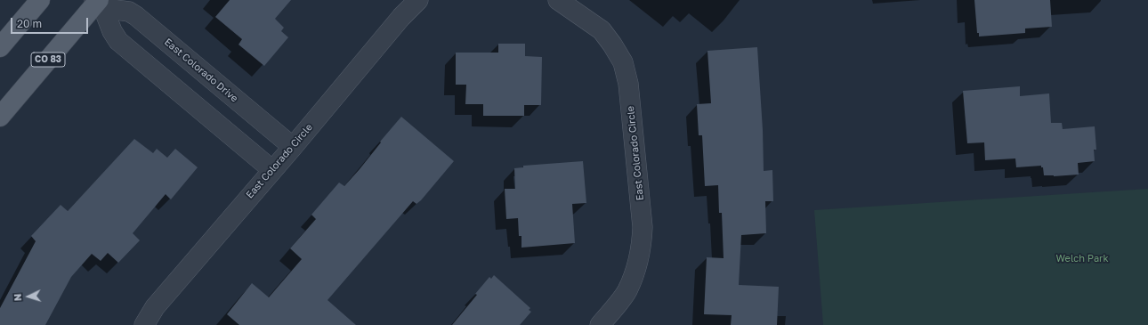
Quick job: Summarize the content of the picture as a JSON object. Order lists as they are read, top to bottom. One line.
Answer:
{"streets":{"main road":["CO 83"],"street":["East Colorado Drive","East Colorado Circle"]},"crossings":[["CO 83","East Colorado Drive"],["East Colorado Drive","East Colorado Circle"]],"parks":["Welch Park"],"scale_bar":"20 m","north":"left"}
